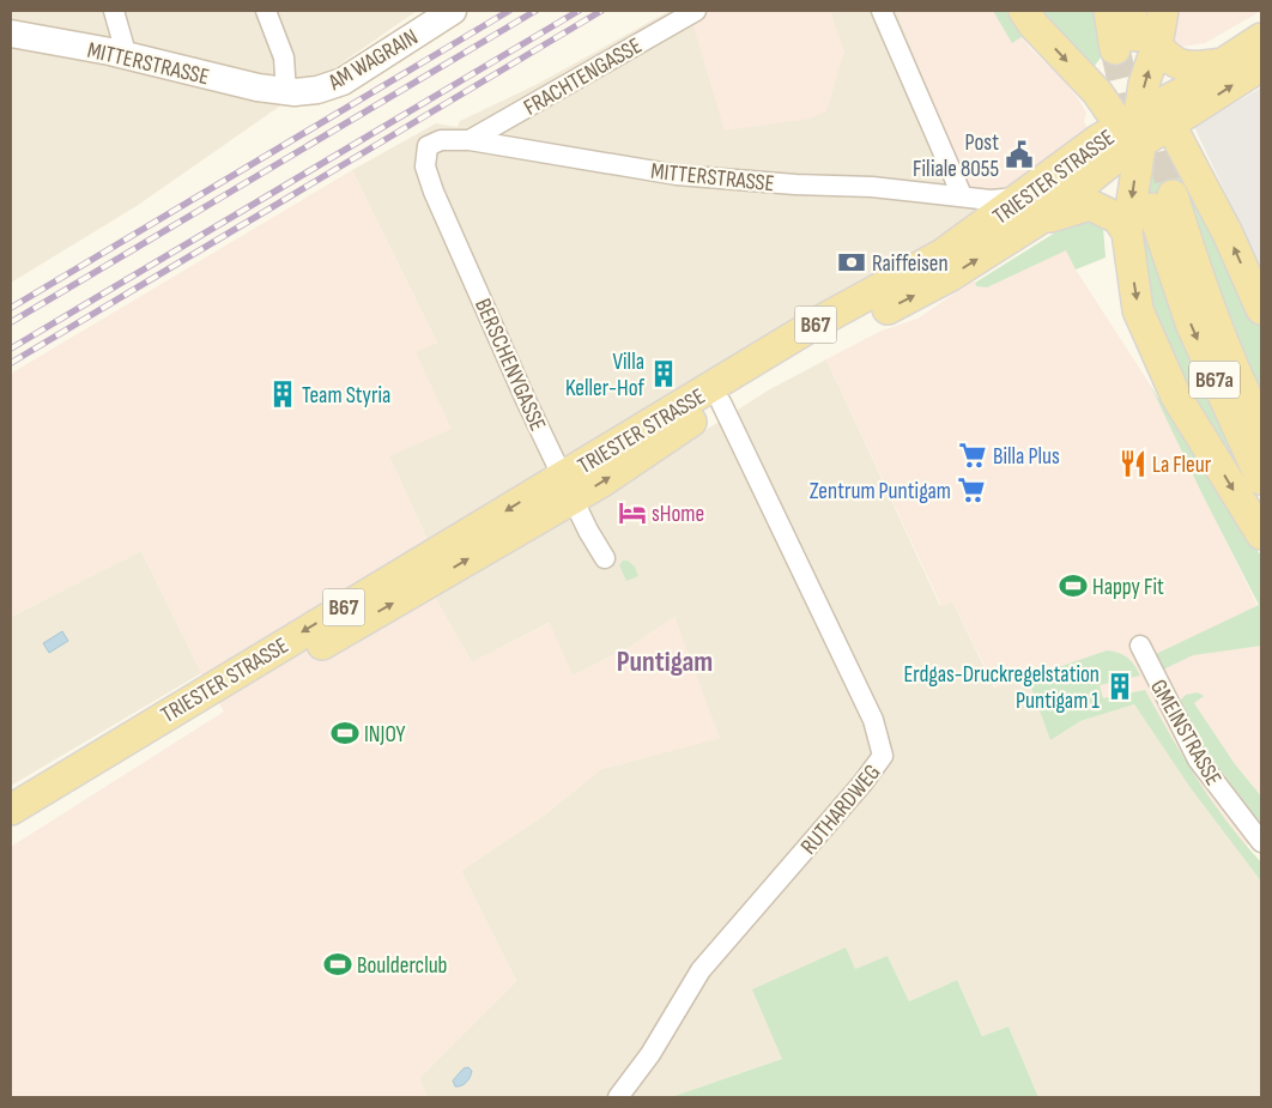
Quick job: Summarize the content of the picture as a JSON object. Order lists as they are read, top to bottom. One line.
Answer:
{"streets":{"main road":["TRIESTER STRASSE","B67","B67a"],"street":["AM WAGRAIN","MITTERSTRASSE","FRACHTENGASSE","BERSCHENYGASSE","GMEINSTRASSE","RUTHARDWEG"]},"crossings":[["AM WAGRAIN","MITTERSTRASSE"],["MITTERSTRASSE","FRACHTENGASSE"],["MITTERSTRASSE","TRIESTER STRASSE"],["MITTERSTRASSE","BERSCHENYGASSE"],["TRIESTER STRASSE","BERSCHENYGASSE"],["TRIESTER STRASSE","RUTHARDWEG"]],"districts":["Puntigam"],"places":{"public building":["Post Filiale 8055"],"bank":["Raiffeisen"],"building":["Villa Keller-Hof","Team Styria","Erdgas-Druckregelstation Puntigam 1"],"supermarket":["Billa Plus","Zentrum Puntigam"],"restaurant":["La Fleur"],"hotel":["sHome"],"sports":["Happy Fit","INJOY","Boulderclub"]}}
